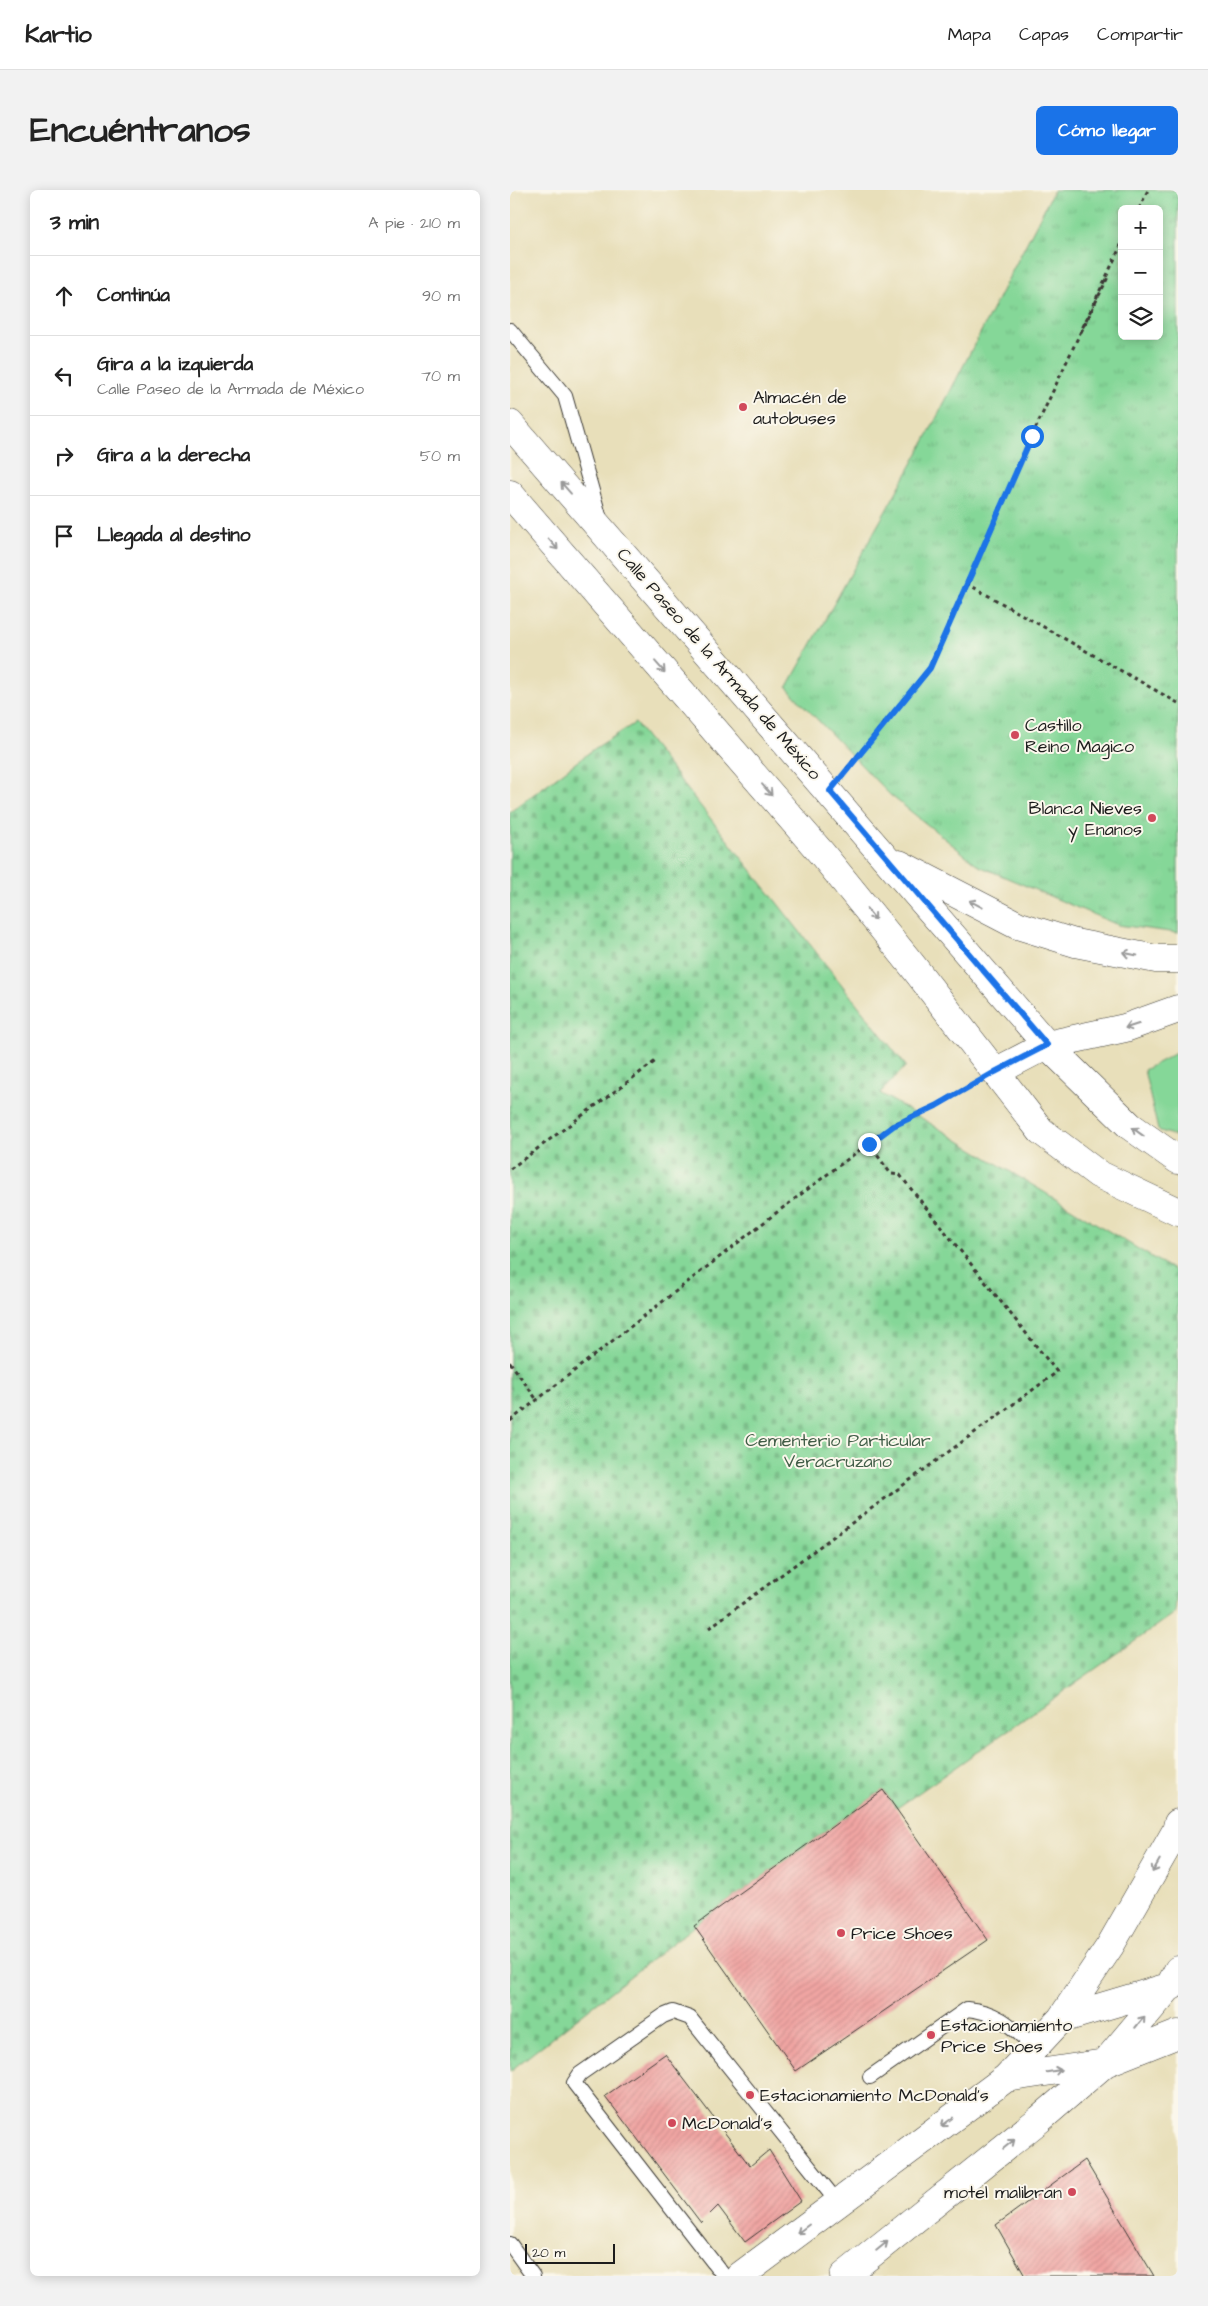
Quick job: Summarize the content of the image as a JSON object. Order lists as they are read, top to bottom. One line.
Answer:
{"streets":{"main road":["Calle Paseo de la Armada de México"]},"parks":["Cementerio Particular Veracruzano"],"places":["Almacén de autobuses","Castillo Reino Magico","Blanca Nieves y Enanos","Price Shoes","Estacionamiento Price Shoes","Estacionamiento McDonald's","McDonald's","motel malibran"],"scale_bar":"20 m","page":{"header":"Kartio","nav":["Mapa","Capas","Compartir"],"title":"Encuéntranos","buttons":"Cómo llegar","heading":["3 min","A pie · 210 m"],"map_buttons":["+","−"],"list":[["Continúa","90 m"],["Gira a la izquierda","Calle Paseo de la Armada de México","70 m"],["Gira a la derecha","50 m"],"Llegada al destino"],"scale":"20 m"}}
